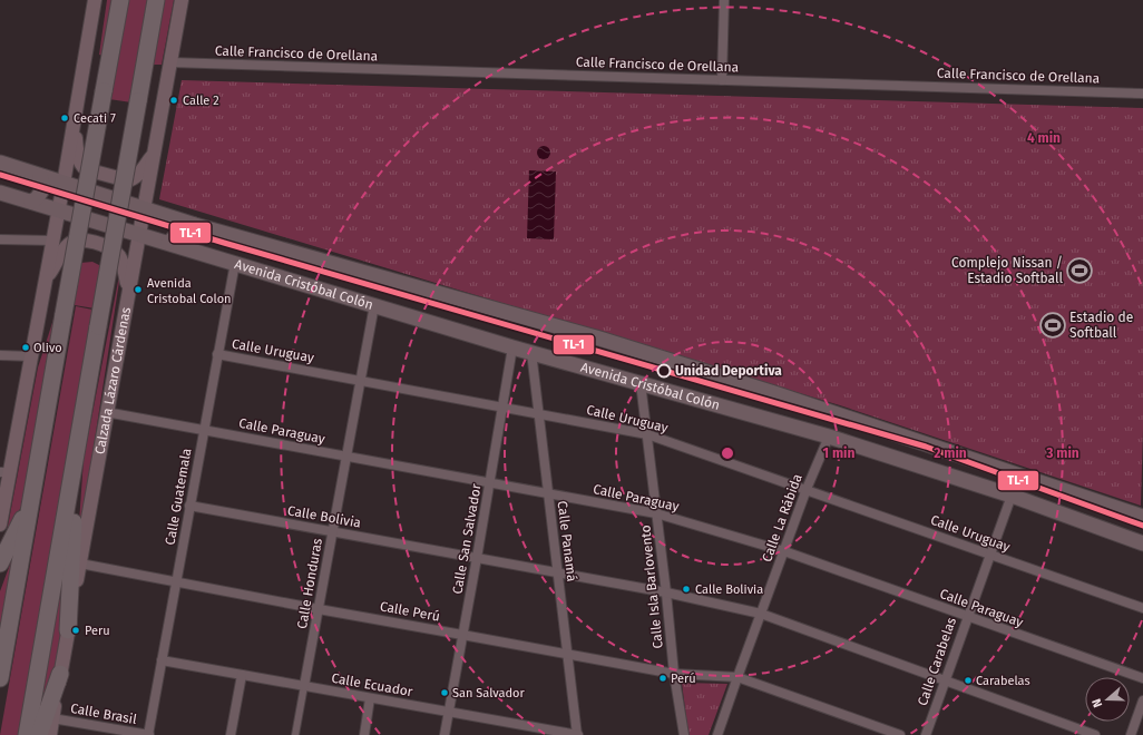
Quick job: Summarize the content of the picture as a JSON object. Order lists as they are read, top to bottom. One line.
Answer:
{"streets":{"highway":["Calzada Lázaro Cárdenas"],"main road":["Avenida Cristóbal Colón"],"street":["Calle Francisco de Orellana","Calle Uruguay","Calle Paraguay","Calle Guatemala","Calle Bolivia","Calle La Rábida","Calle San Salvador","Calle Panamá","Calle Honduras","Calle Isla Barlovento","Calle Perú","Calle Carabelas","Calle Ecuador","Calle Brasil"]},"crossings":[["Calle Francisco de Orellana","Calzada Lázaro Cárdenas"],["Avenida Cristóbal Colón","Calzada Lázaro Cárdenas"],["Avenida Cristóbal Colón","Calle Guatemala"],["Avenida Cristóbal Colón","Calle La Rábida"],["Avenida Cristóbal Colón","Calle San Salvador"],["Avenida Cristóbal Colón","Calle Panamá"],["Avenida Cristóbal Colón","Calle Honduras"],["Avenida Cristóbal Colón","Calle Isla Barlovento"],["Avenida Cristóbal Colón","Calle Carabelas"],["Calle Uruguay","Calle Guatemala"],["Calle Uruguay","Calle La Rábida"],["Calle Uruguay","Calle San Salvador"],["Calle Uruguay","Calle Panamá"],["Calle Uruguay","Calle Honduras"],["Calle Uruguay","Calle Isla Barlovento"],["Calle Uruguay","Calle Carabelas"],["Calzada Lázaro Cárdenas","Calle Paraguay"],["Calzada Lázaro Cárdenas","Calle Perú"],["Calzada Lázaro Cárdenas","Calle Brasil"],["Calle Paraguay","Calle Guatemala"],["Calle Paraguay","Calle La Rábida"],["Calle Paraguay","Calle San Salvador"],["Calle Paraguay","Calle Panamá"],["Calle Paraguay","Calle Honduras"],["Calle Paraguay","Calle Isla Barlovento"],["Calle Paraguay","Calle Carabelas"],["Calle Guatemala","Calle Bolivia"],["Calle Guatemala","Calle Perú"],["Calle Guatemala","Calle Ecuador"],["Calle Guatemala","Calle Brasil"],["Calle Bolivia","Calle La Rábida"],["Calle Bolivia","Calle San Salvador"],["Calle Bolivia","Calle Panamá"],["Calle Bolivia","Calle Honduras"],["Calle Bolivia","Calle Isla Barlovento"],["Calle Bolivia","Calle Carabelas"],["Calle La Rábida","Calle Perú"],["Calle San Salvador","Calle Perú"],["Calle San Salvador","Calle Ecuador"],["Calle Panamá","Calle Perú"],["Calle Panamá","Calle Ecuador"],["Calle Honduras","Calle Perú"],["Calle Honduras","Calle Ecuador"],["Calle Isla Barlovento","Calle Perú"]],"places":{"other":["Calle 2","Cecati 7","Avenida Cristobal Colon","Olivo","Unidad Deportiva","Calle Bolivia","Peru","Perú","Carabelas","San Salvador"],"sports":["Complejo Nissan / Estadio Softball","Estadio de Softball"]},"lines":["transit line TL-1"],"north":"left","rings":["4 min","1 min","2 min","3 min"]}
